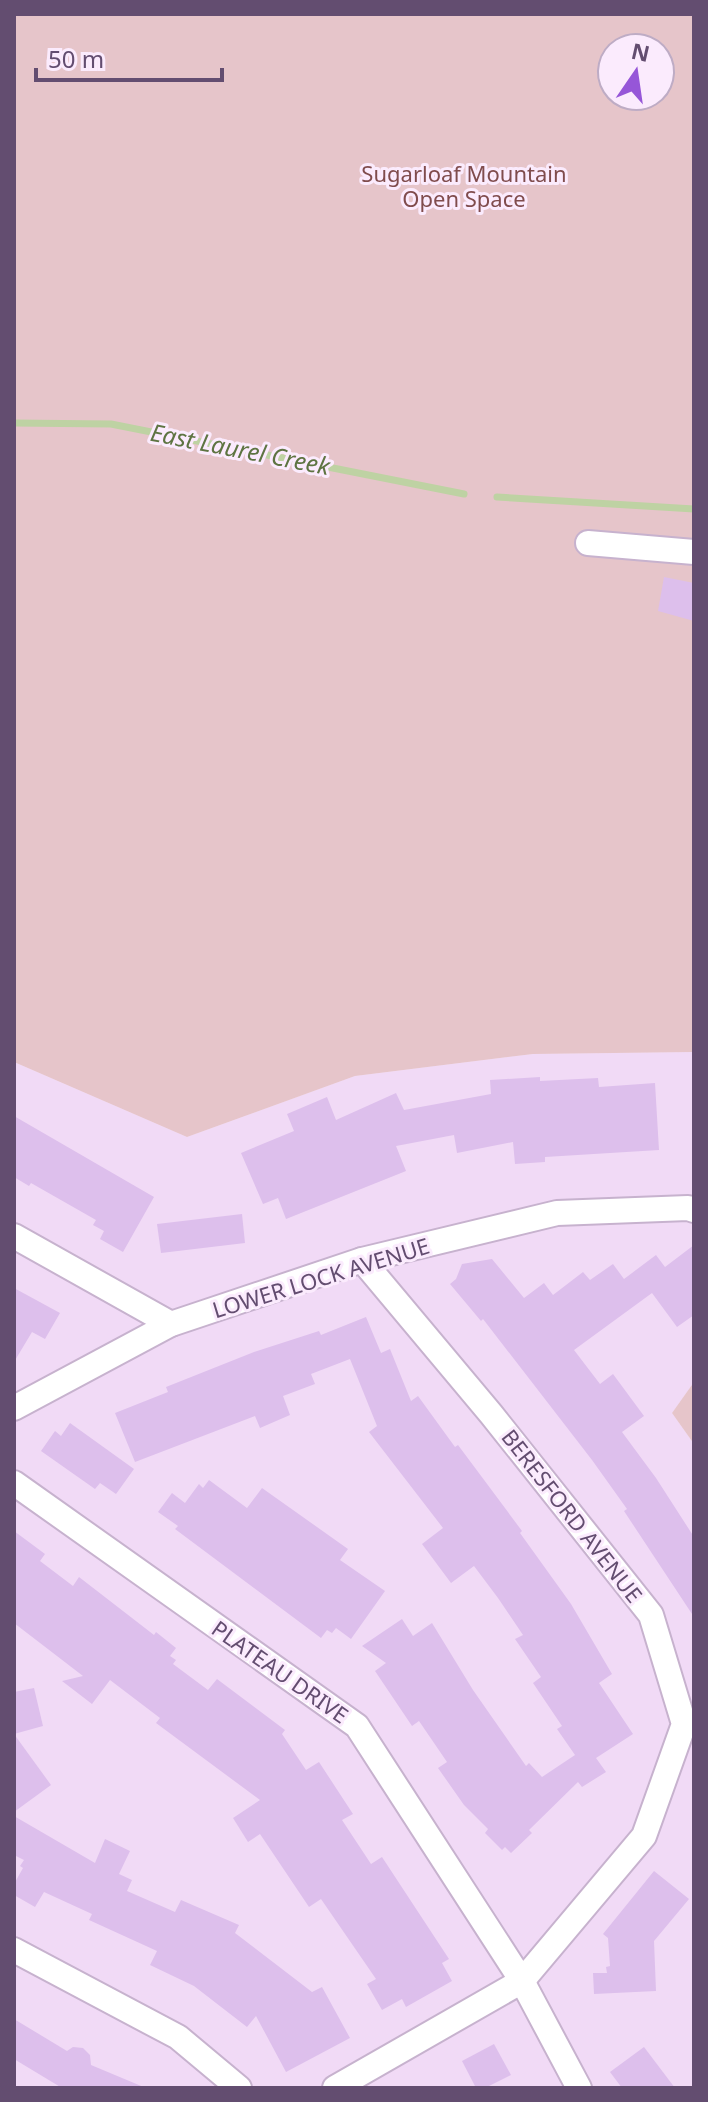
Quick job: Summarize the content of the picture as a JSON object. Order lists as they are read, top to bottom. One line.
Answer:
{"streets":{"street":["LOWER LOCK AVENUE","BERESFORD AVENUE","PLATEAU DRIVE"]},"crossings":[["LOWER LOCK AVENUE","BERESFORD AVENUE"],["BERESFORD AVENUE","PLATEAU DRIVE"]],"water":["East Laurel Creek"],"parks":["Sugarloaf Mountain Open Space"],"scale_bar":"50 m","north":"top"}
